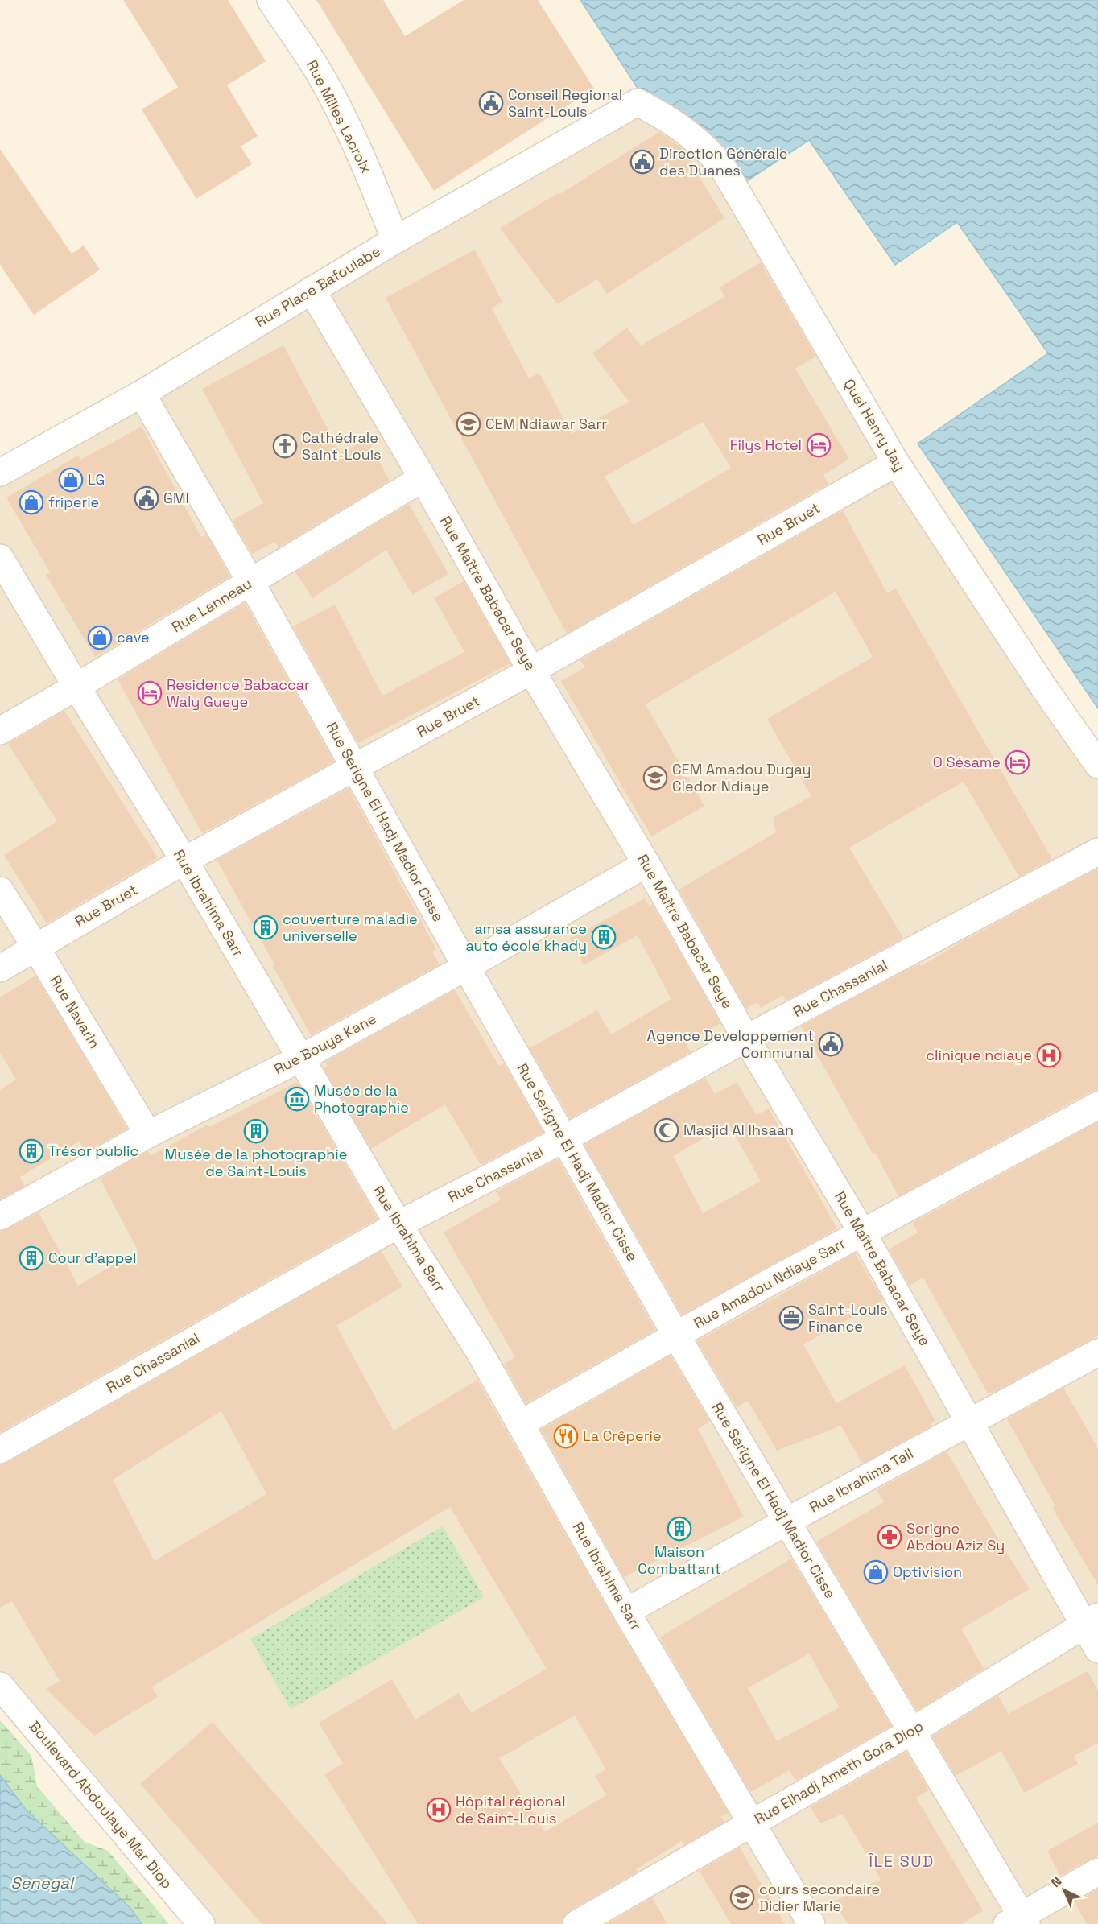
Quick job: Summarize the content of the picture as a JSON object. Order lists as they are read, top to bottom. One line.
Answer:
{"streets":{"street":["Rue Milles Lacroix","Rue Place Bafoulabe","Quai Henry Jay","Rue Bruet","Rue Maître Babacar Seye","Rue Lanneau","Rue Serigne El Hadj Madior Cisse","Rue Ibrahima Sarr","Rue Chassanial","Rue Navarin","Rue Bouya Kane","Rue Amadou Ndiaye Sarr","Rue Ibrahima Tall","Rue Elhadj Ameth Gora Diop","Boulevard Abdoulaye Mar Diop"]},"crossings":[["Rue Milles Lacroix","Rue Place Bafoulabe"],["Rue Place Bafoulabe","Quai Henry Jay"],["Rue Place Bafoulabe","Rue Maître Babacar Seye"],["Rue Place Bafoulabe","Rue Serigne El Hadj Madior Cisse"],["Quai Henry Jay","Rue Bruet"],["Rue Bruet","Rue Maître Babacar Seye"],["Rue Bruet","Rue Serigne El Hadj Madior Cisse"],["Rue Bruet","Rue Ibrahima Sarr"],["Rue Bruet","Rue Navarin"],["Rue Maître Babacar Seye","Rue Lanneau"],["Rue Maître Babacar Seye","Rue Chassanial"],["Rue Maître Babacar Seye","Rue Bouya Kane"],["Rue Maître Babacar Seye","Rue Amadou Ndiaye Sarr"],["Rue Maître Babacar Seye","Rue Ibrahima Tall"],["Rue Maître Babacar Seye","Rue Elhadj Ameth Gora Diop"],["Rue Lanneau","Rue Serigne El Hadj Madior Cisse"],["Rue Lanneau","Rue Ibrahima Sarr"],["Rue Serigne El Hadj Madior Cisse","Rue Chassanial"],["Rue Serigne El Hadj Madior Cisse","Rue Bouya Kane"],["Rue Serigne El Hadj Madior Cisse","Rue Amadou Ndiaye Sarr"],["Rue Serigne El Hadj Madior Cisse","Rue Ibrahima Tall"],["Rue Serigne El Hadj Madior Cisse","Rue Elhadj Ameth Gora Diop"],["Rue Ibrahima Sarr","Rue Chassanial"],["Rue Ibrahima Sarr","Rue Bouya Kane"],["Rue Ibrahima Sarr","Rue Amadou Ndiaye Sarr"],["Rue Ibrahima Sarr","Rue Ibrahima Tall"],["Rue Ibrahima Sarr","Rue Elhadj Ameth Gora Diop"],["Rue Navarin","Rue Bouya Kane"]],"districts":["ÎLE SUD"],"water":["Senegal"],"places":{"public building":["Conseil Regional Saint-Louis","Direction Générale des Duanes","GMI","Agence Developpement Communal"],"school or university":["CEM Ndiawar Sarr","CEM Amadou Dugay Cledor Ndiaye","cours secondaire Didier Marie"],"hotel":["Filys Hotel","Residence Babaccar Waly Gueye","O Sésame"],"church":["Cathédrale Saint-Louis"],"shop":["LG","friperie","cave","Optivision"],"building":["couverture maladie universelle","amsa assurance auto école khady","Musée de la photographie de Saint-Louis","Trésor public","Cour d'appel","Maison Combattant"],"hospital":["clinique ndiaye","Hôpital régional de Saint-Louis"],"museum":["Musée de la Photographie"],"mosque":["Masjid Al Ihsaan"],"office":["Saint-Louis Finance"],"restaurant":["La Crêperie"],"pharmacy":["Serigne Abdou Aziz Sy"]},"north":"top left"}
